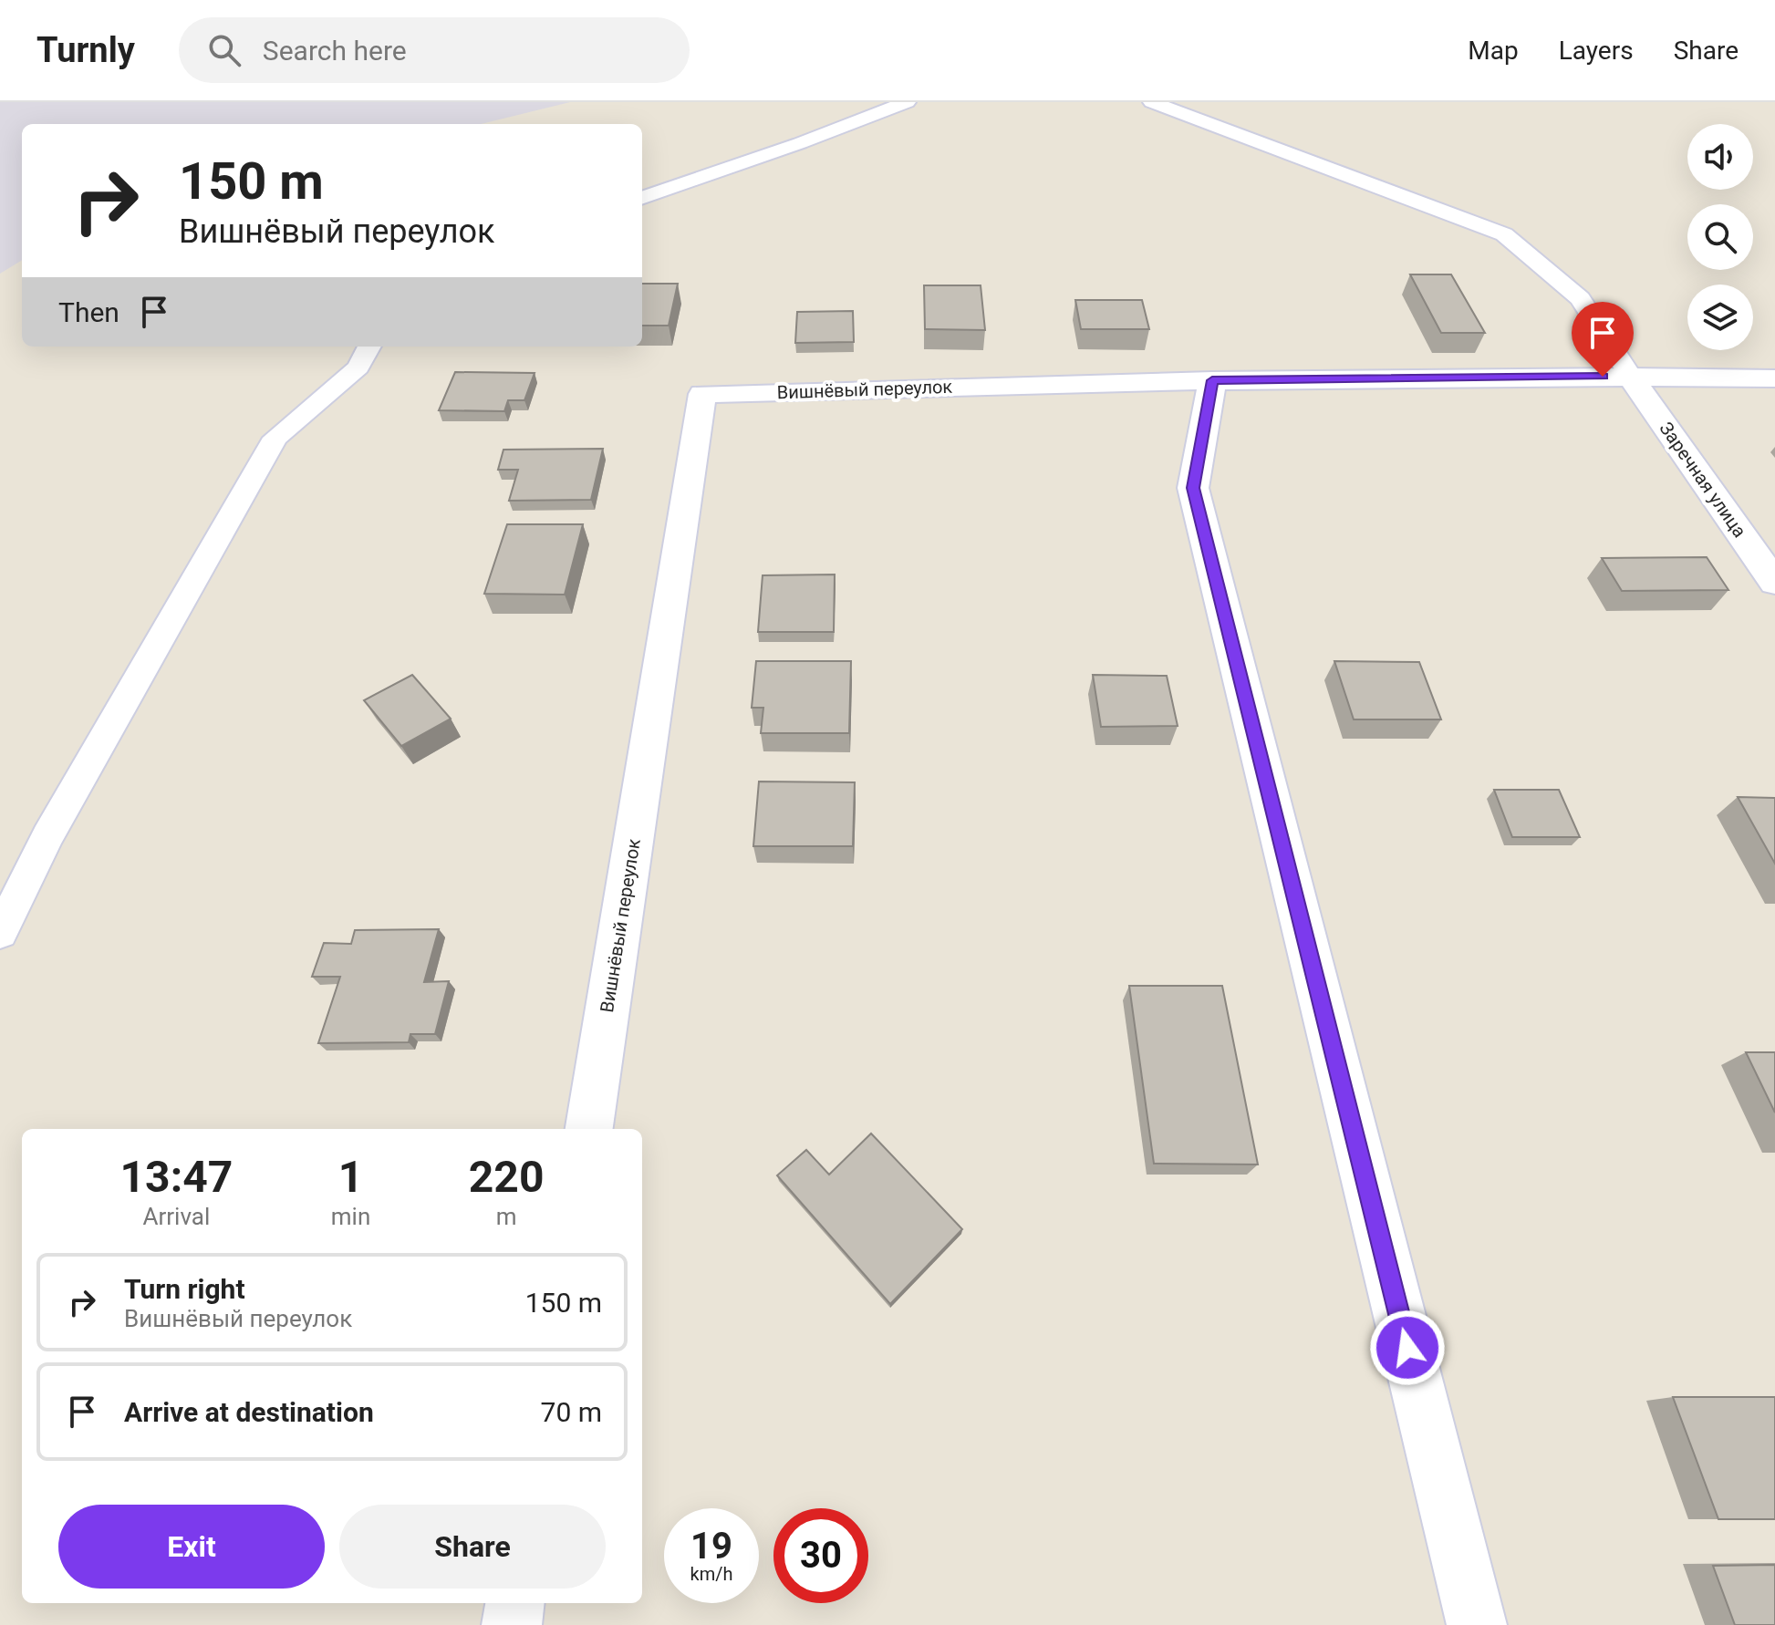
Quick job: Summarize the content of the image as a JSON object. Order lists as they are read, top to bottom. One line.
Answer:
{"streets":{"street":["Вишнёвый переулок","Заречная улица"]},"crossings":[["Вишнёвый переулок","Заречная улица"]],"page":{"header":"Turnly","search":"Search here","nav":["Map","Layers","Share"],"turn":["150 m","Вишнёвый переулок"],"then":"Then","eta":["13:47","Arrival","1","min","220","m"],"list":[{"name":"Turn right","note":"Вишнёвый переулок","value":"150 m"},{"name":"Arrive at destination","value":"70 m"}],"buttons":["Exit","Share"],"speed":"19 km/h","limit":"30"}}
